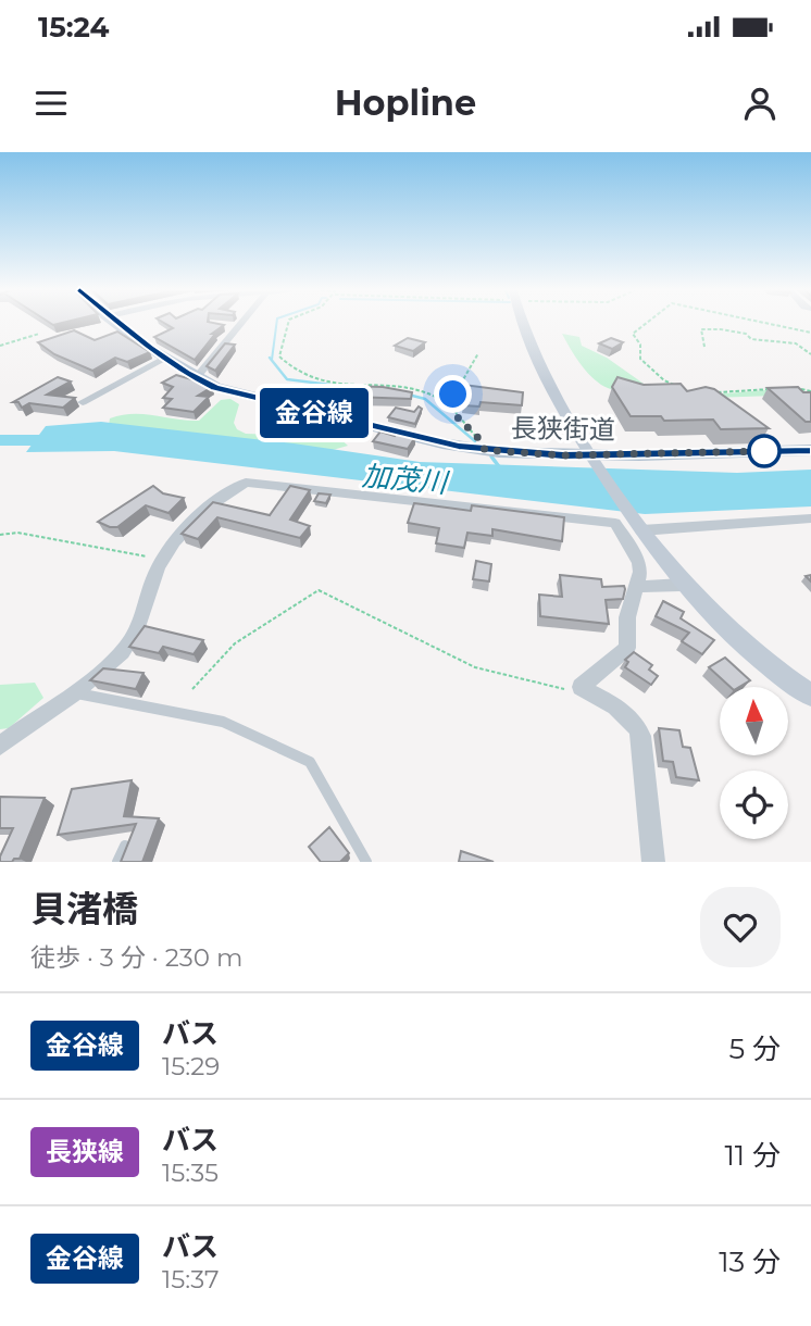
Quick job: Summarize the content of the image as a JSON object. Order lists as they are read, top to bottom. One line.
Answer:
{"streets":{"main road":["長狭街道"]},"water":["加茂川"],"lines":["bus line 金谷線"],"north":"top","page":{"status":"15:24","header":"Hopline","on_map":"金谷線","heading":["貝渚橋","徒歩 · 3 分 · 230 m"],"list":[{"mark":"金谷線","name":"バス","note":"15:29","value":"5 分"},{"mark":"長狭線","name":"バス","note":"15:35","value":"11 分"},{"mark":"金谷線","name":"バス","note":"15:37","value":"13 分"}]}}
